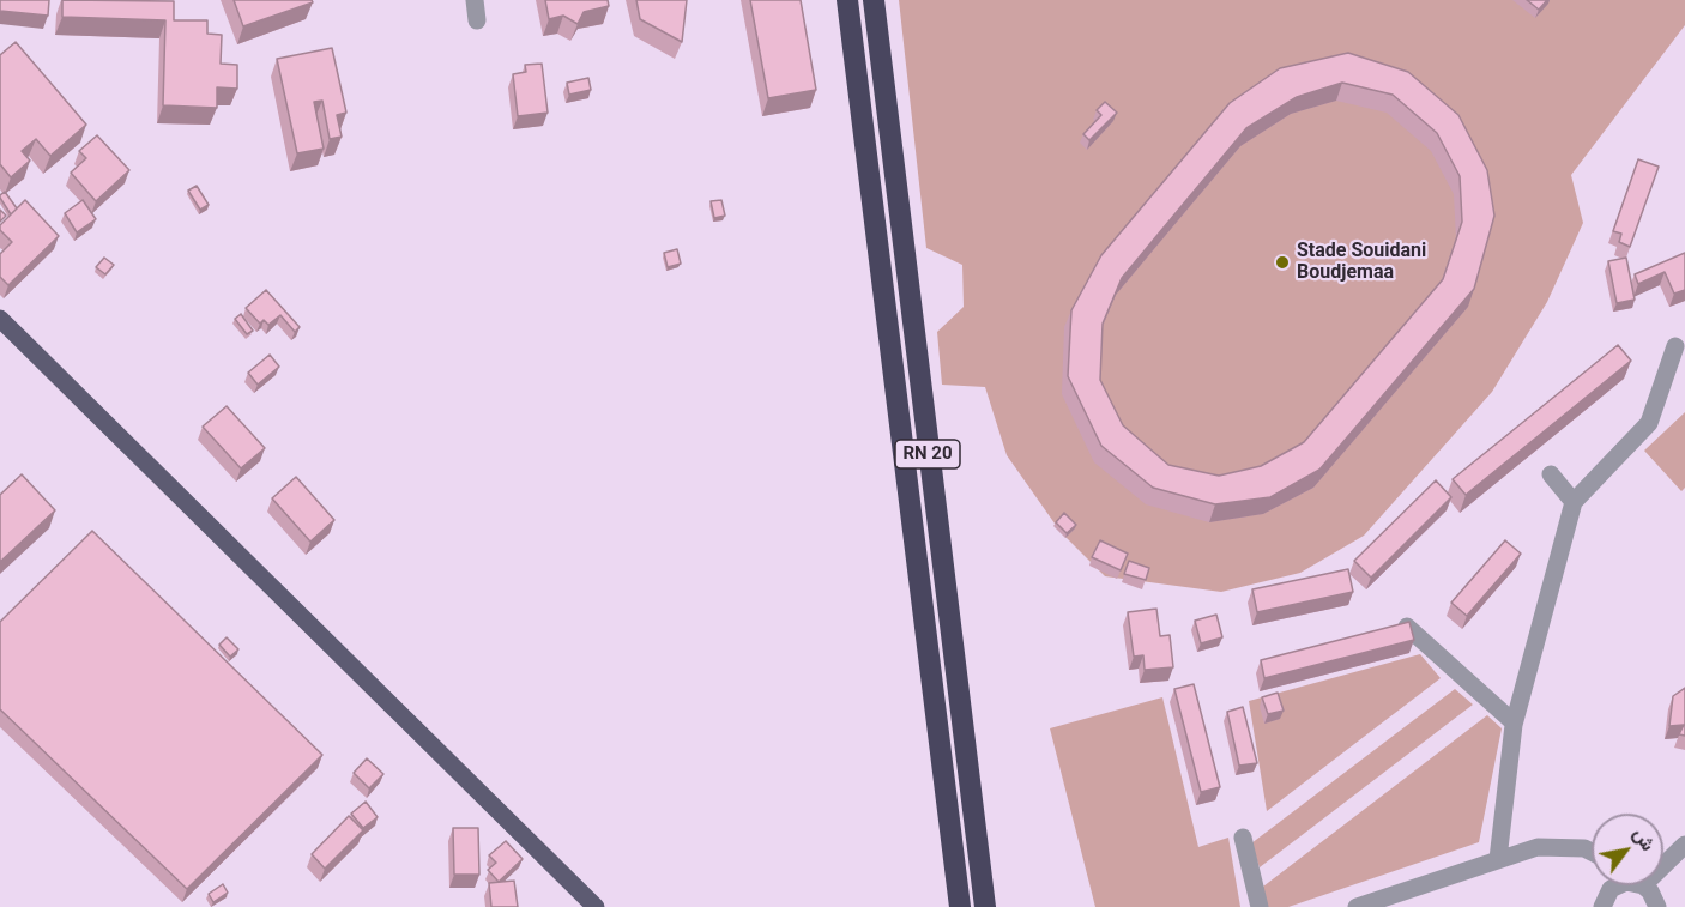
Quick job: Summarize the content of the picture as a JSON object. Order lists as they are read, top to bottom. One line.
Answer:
{"streets":{"highway":["RN 20"]},"places":["Stade Souidani Boudjemaa"],"north":"top right"}
